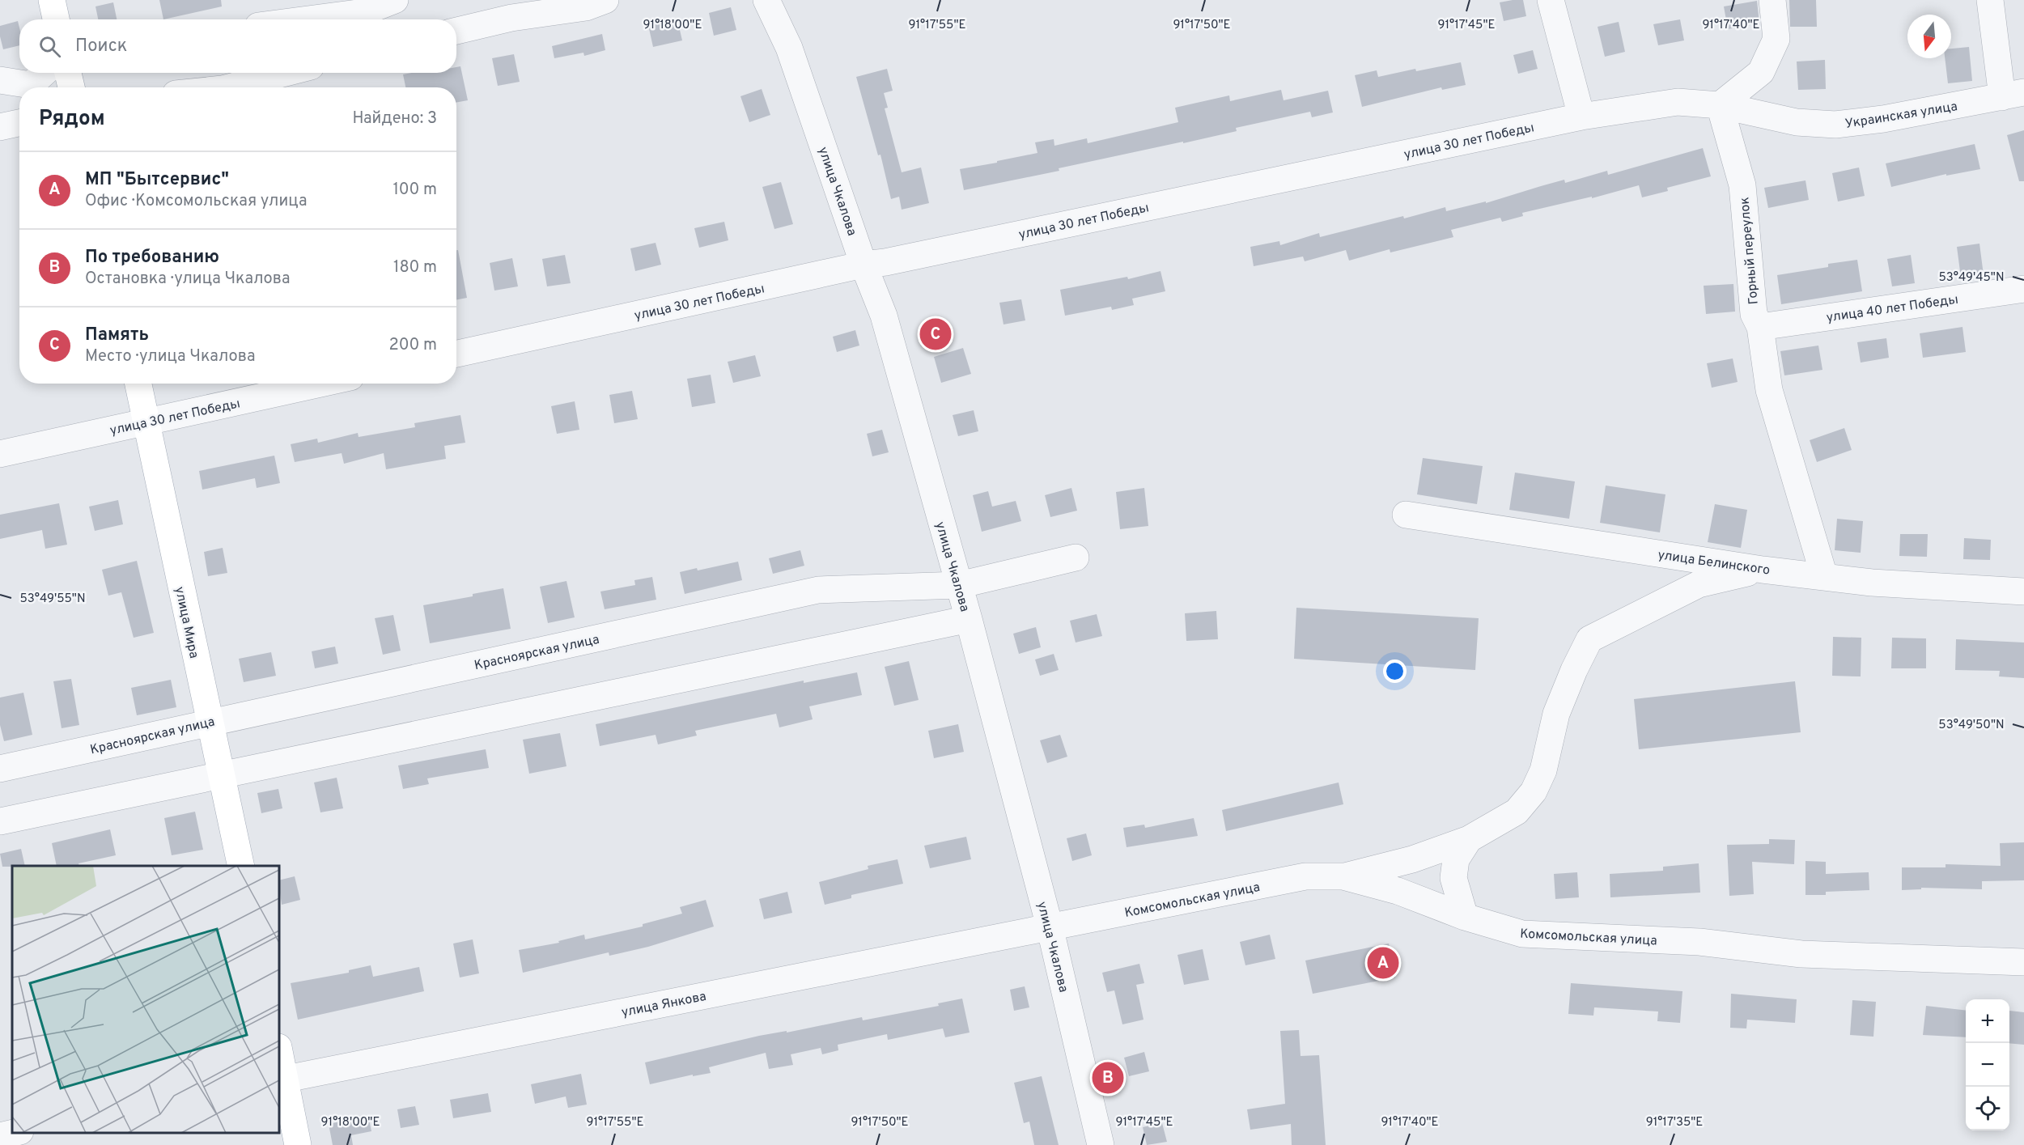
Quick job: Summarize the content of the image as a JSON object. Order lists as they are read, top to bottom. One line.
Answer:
{"streets":{"main road":["улица Мира"],"street":["Украинская улица","улица 30 лет Победы","улица Чкалова","Горный переулок","улица 40 лет Победы","улица Белинского","Красноярская улица","Комсомольская улица","улица Янкова"]},"crossings":[["Украинская улица","улица 30 лет Победы"],["Украинская улица","Горный переулок"],["улица 30 лет Победы","улица Чкалова"],["улица 30 лет Победы","Горный переулок"],["улица 30 лет Победы","улица Мира"],["улица Чкалова","Красноярская улица"],["улица Чкалова","Комсомольская улица"],["улица Чкалова","улица Янкова"],["Горный переулок","улица 40 лет Победы"],["Горный переулок","улица Белинского"],["улица Мира","Красноярская улица"],["Комсомольская улица","улица Янкова"]],"north":"bottom","page":{"search":"Поиск","heading":["Рядом","Найдено: 3"],"list":[{"mark":"A","name":"МП \"Бытсервис\"","note":"Офис · Комсомольская улица","value":"100 m"},{"mark":"B","name":"По требованию","note":"Остановка · улица Чкалова","value":"180 m"},{"mark":"C","name":"Память","note":"Место · улица Чкалова","value":"200 m"}],"pins":["C","A","B"],"map_buttons":["+","−"]},"coordinates":["91°18'00\"E","91°17'55\"E","91°17'50\"E","91°17'45\"E","91°17'40\"E","53°49'45\"N","53°49'55\"N","53°49'50\"N","91°17'35\"E"]}
